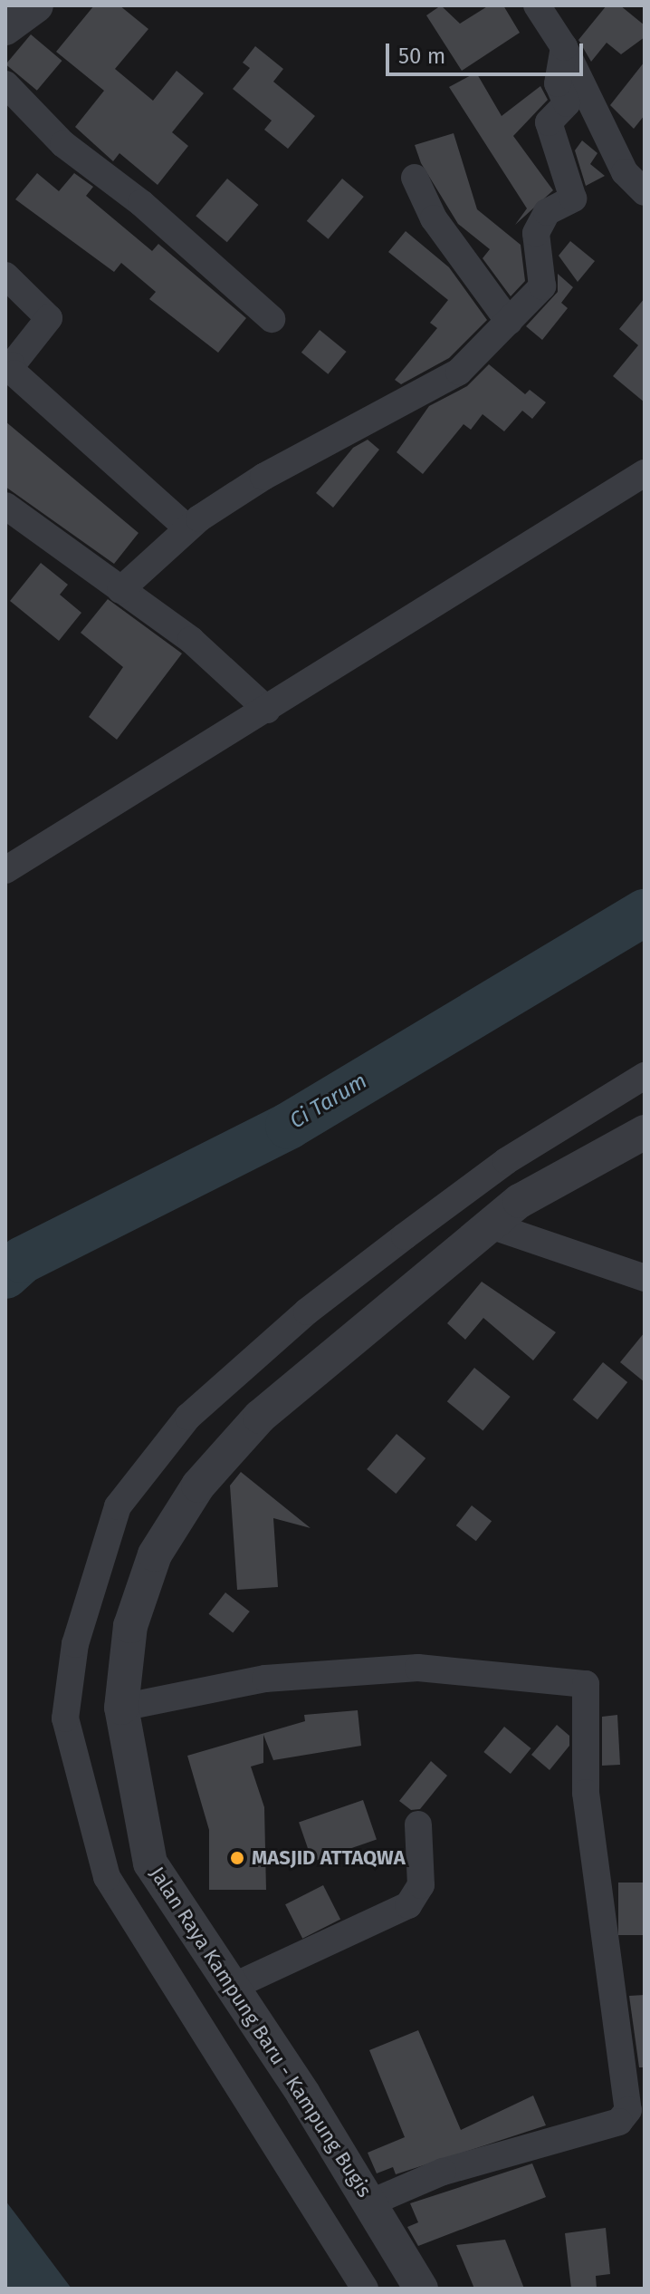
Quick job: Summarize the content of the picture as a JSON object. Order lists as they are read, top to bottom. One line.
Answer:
{"streets":{"street":["Jalan Raya Kampung Baru - Kampung Bugis"]},"water":["Ci Tarum"],"places":["MASJID ATTAQWA"],"scale_bar":"50 m"}
